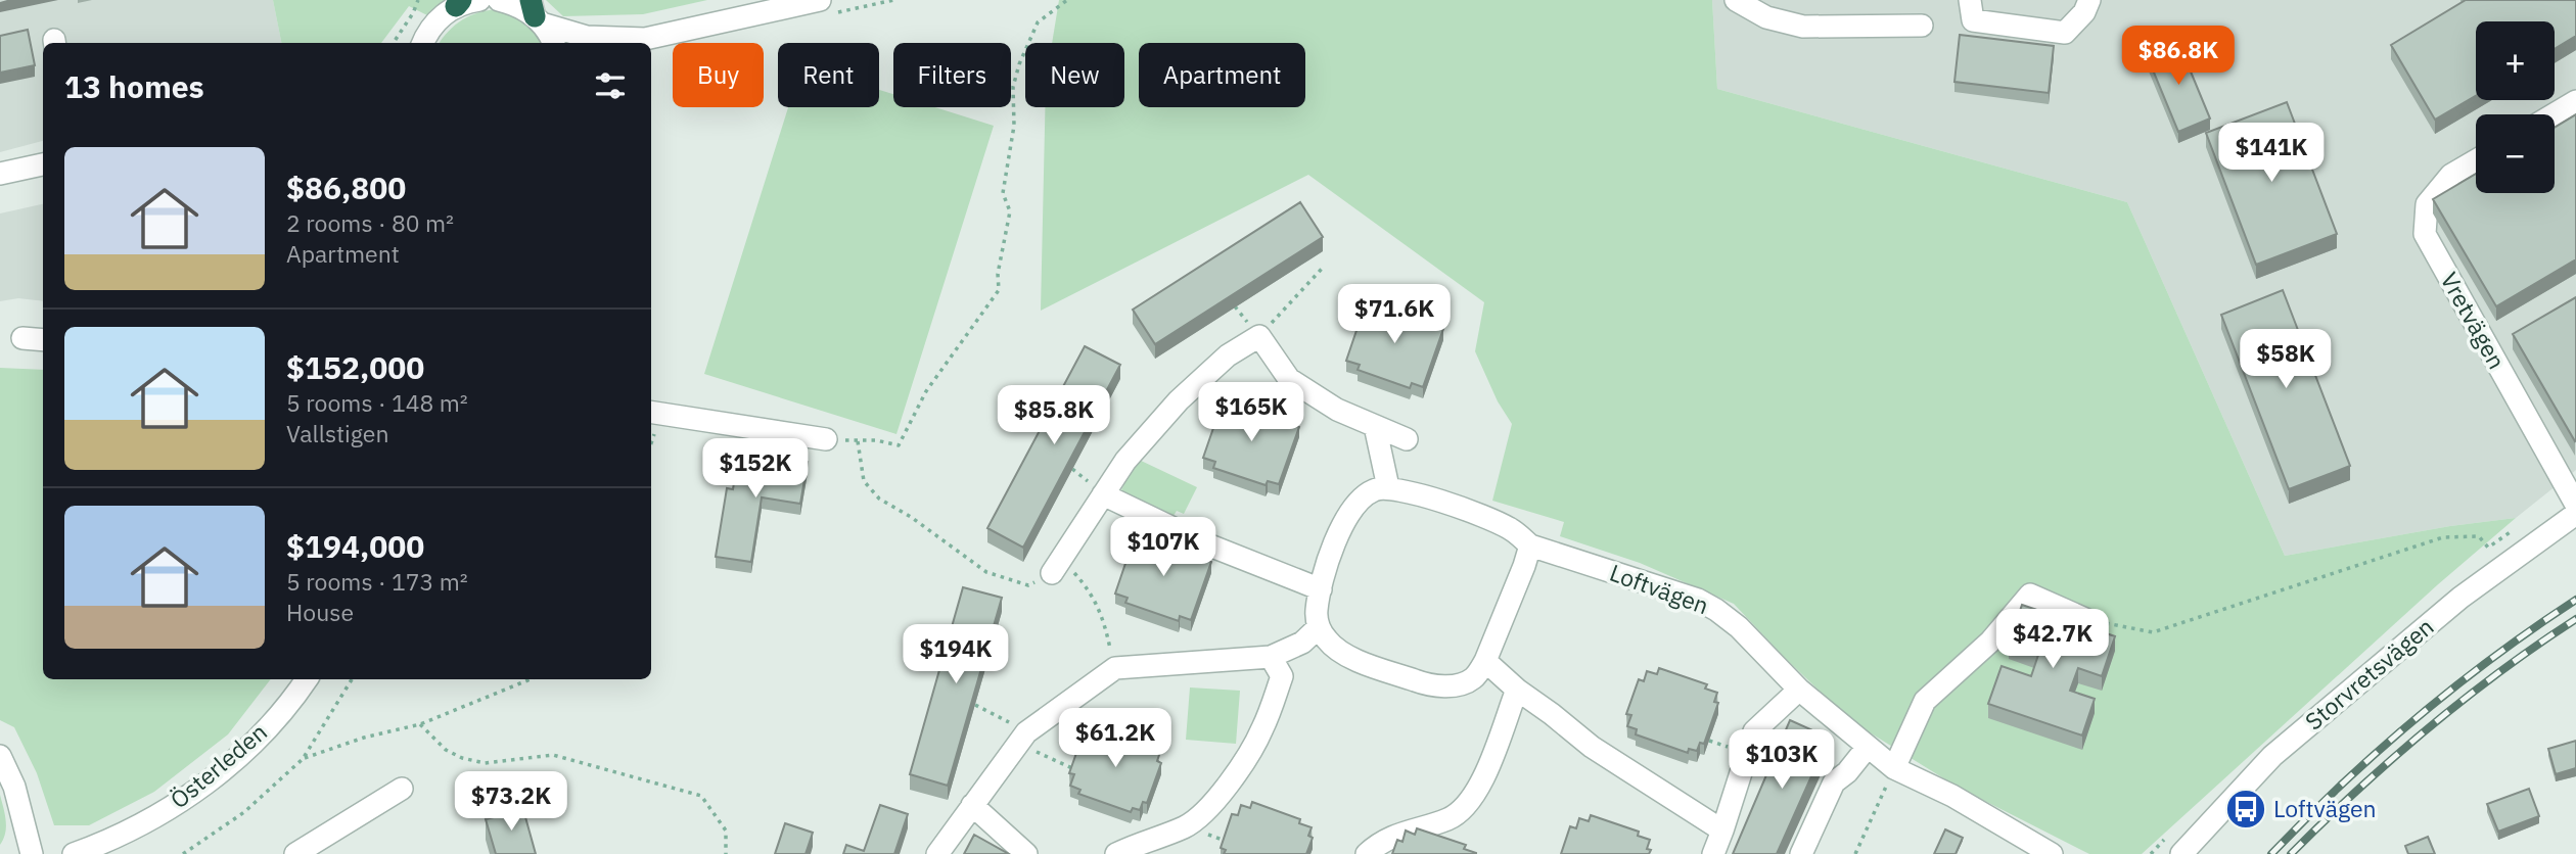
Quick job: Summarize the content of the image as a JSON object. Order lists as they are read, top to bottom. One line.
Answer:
{"streets":{"street":["Vretvägen","Loftvägen","Storvretsvägen","Österleden"]},"places":{"bus stop":["Loftvägen"]},"page":{"map_buttons":["+","−"],"price":["$86.8K","$141K","$71.6K","$58K","$165K","$85.8K","$152K","$107K","$42.7K","$194K","$61.2K","$103K","$73.2K"],"chip":["Buy","Rent","Filters","New","Apartment"],"heading":"13 homes","list":[{"name":"$86,800","note":"2 rooms · 80 m² · Apartment"},{"name":"$152,000","note":"5 rooms · 148 m² · Vallstigen"},{"name":"$194,000","note":"5 rooms · 173 m² · House"}]}}
